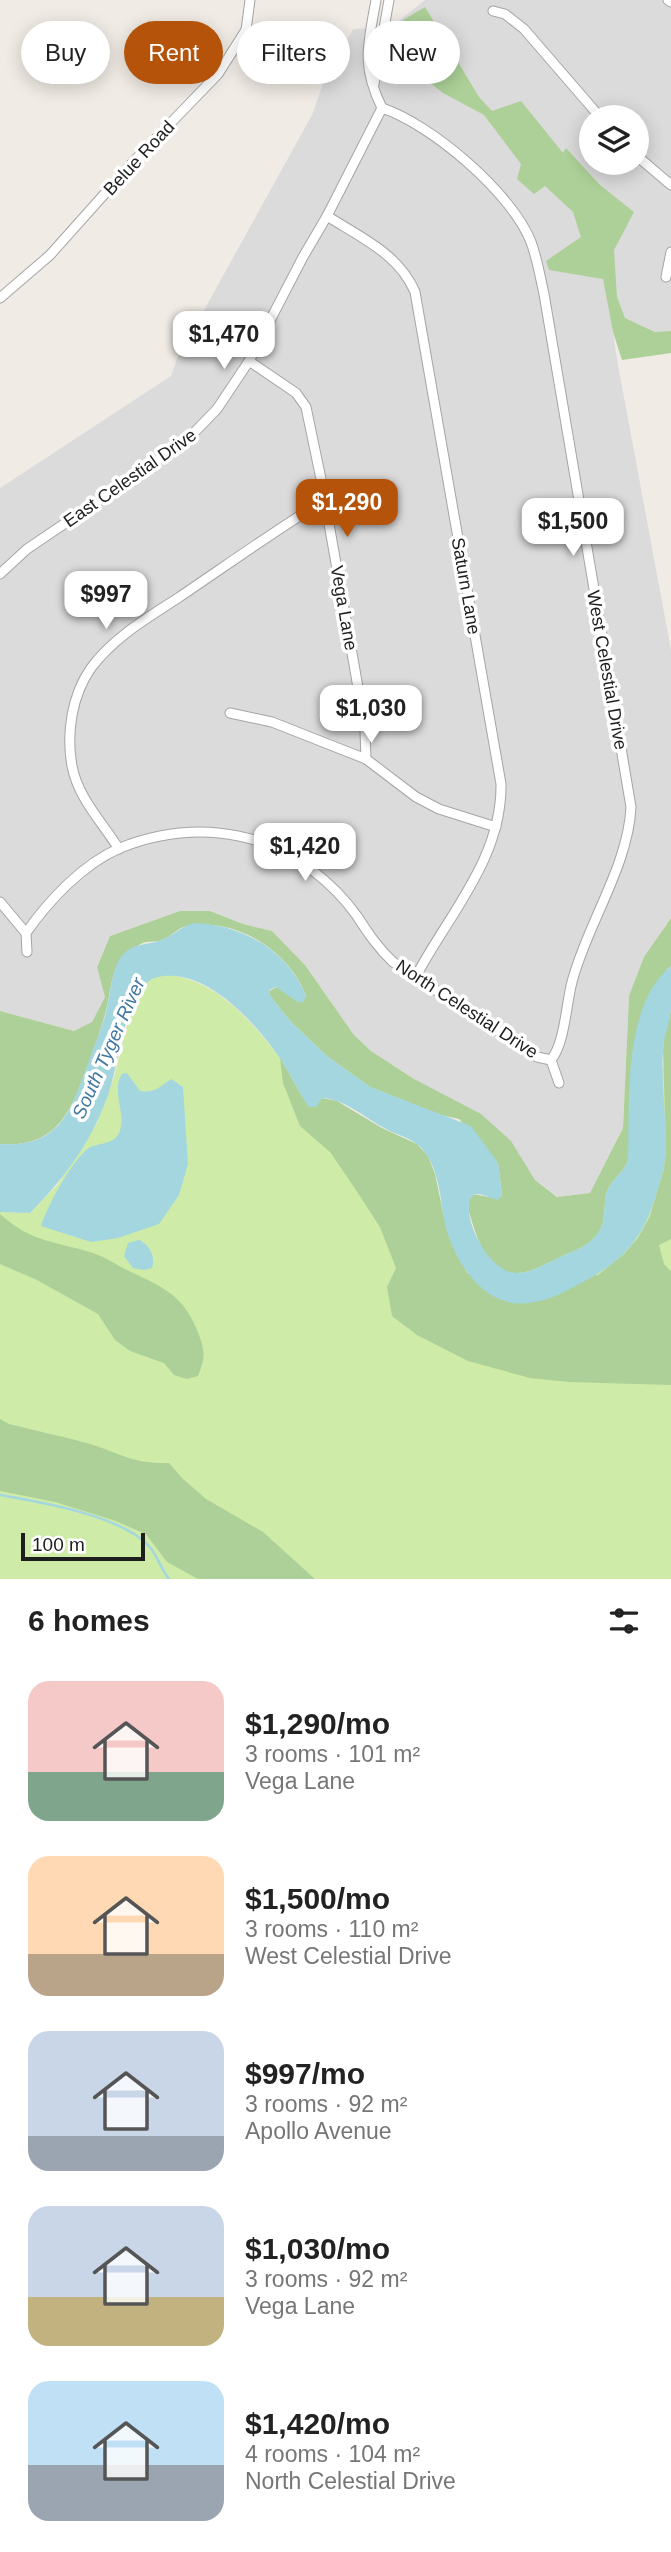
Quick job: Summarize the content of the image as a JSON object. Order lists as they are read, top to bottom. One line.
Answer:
{"streets":{"street":["Belue Road","East Celestial Drive","Saturn Lane","Vega Lane","West Celestial Drive","North Celestial Drive"]},"crossings":[["East Celestial Drive","Saturn Lane"],["East Celestial Drive","Vega Lane"],["East Celestial Drive","West Celestial Drive"],["Saturn Lane","North Celestial Drive"],["West Celestial Drive","North Celestial Drive"]],"water":["South Tyger River"],"scale_bar":"100 m","page":{"chip":["Buy","Rent","Filters","New"],"price":["$1,470","$1,290","$1,500","$997","$1,030","$1,420"],"scale":"100 m","heading":"6 homes","list":[{"name":"$1,290/mo","note":"3 rooms · 101 m² · Vega Lane"},{"name":"$1,500/mo","note":"3 rooms · 110 m² · West Celestial Drive"},{"name":"$997/mo","note":"3 rooms · 92 m² · Apollo Avenue"},{"name":"$1,030/mo","note":"3 rooms · 92 m² · Vega Lane"},{"name":"$1,420/mo","note":"4 rooms · 104 m² · North Celestial Drive"}]}}
